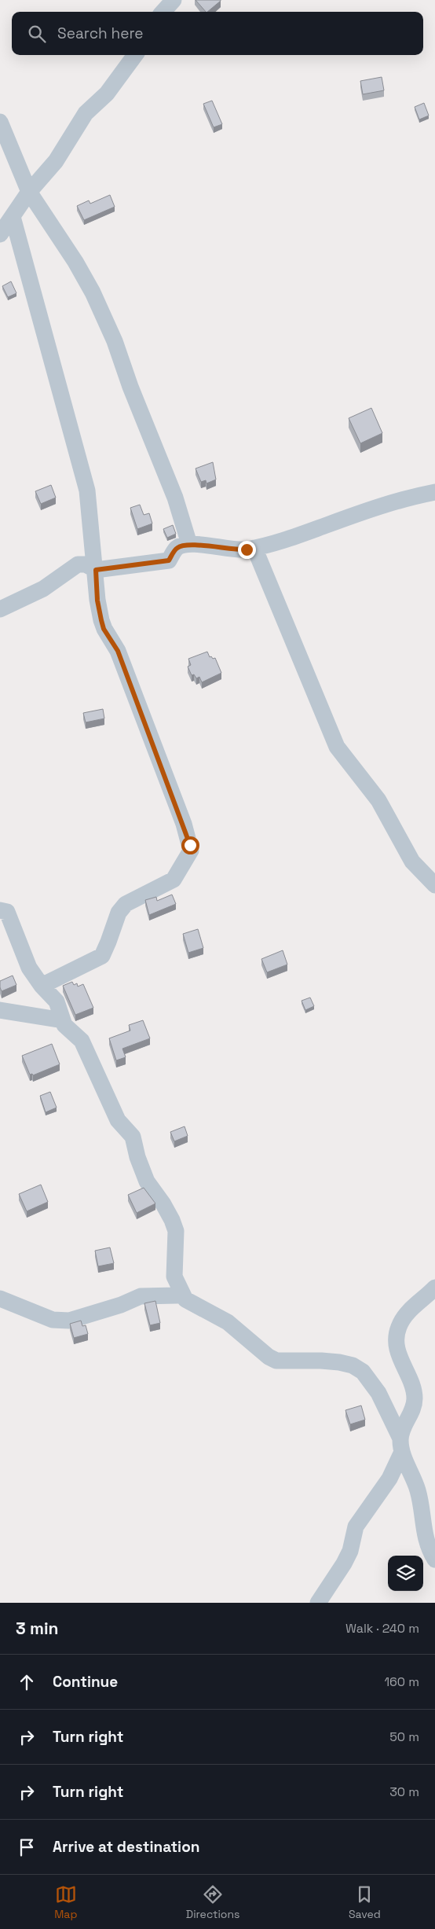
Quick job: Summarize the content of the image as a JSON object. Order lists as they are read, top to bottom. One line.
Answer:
{"page":{"search":"Search here","heading":["3 min","Walk · 240 m"],"list":[["Continue","160 m"],["Turn right","50 m"],["Turn right","30 m"],"Arrive at destination"],"nav":["Map","Directions","Saved"]}}
